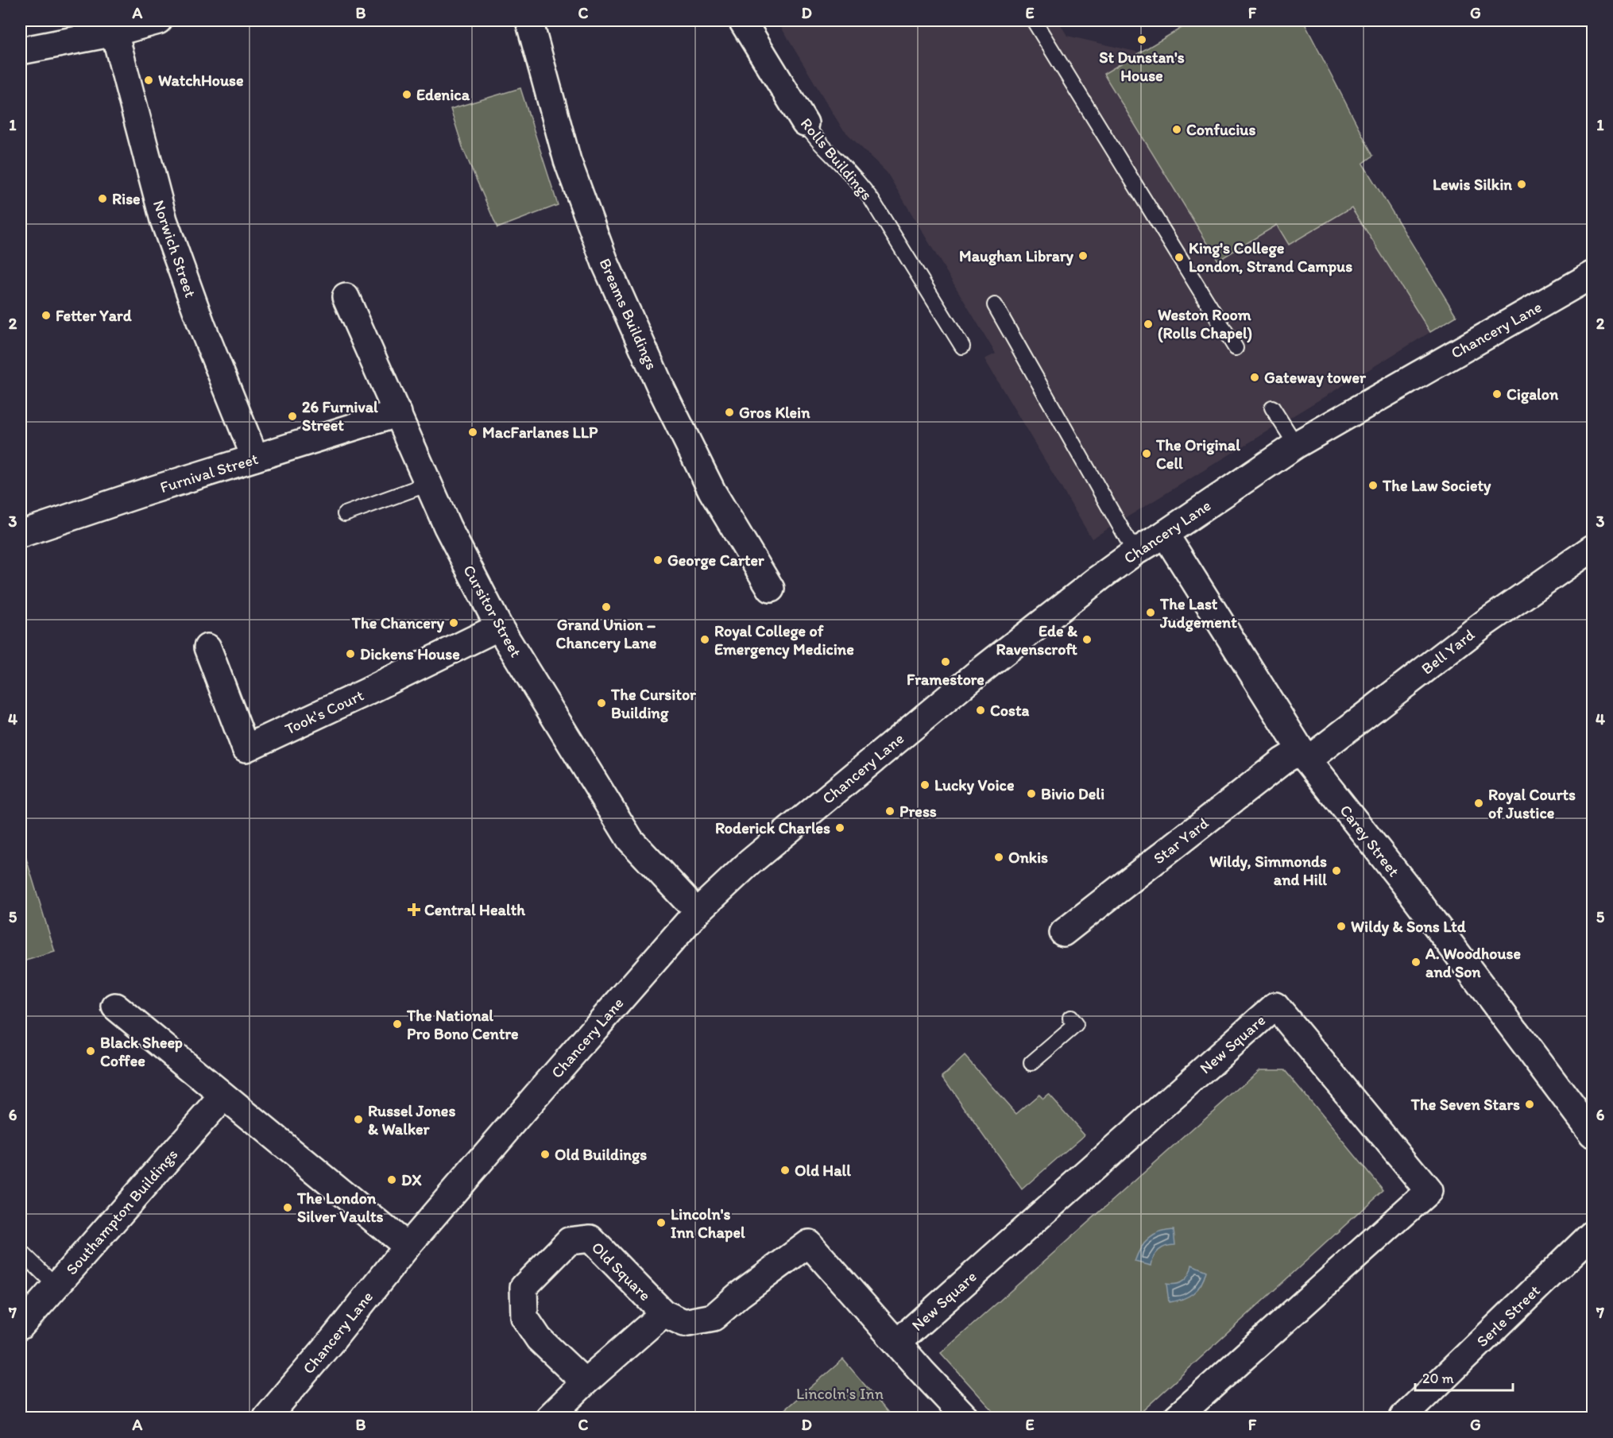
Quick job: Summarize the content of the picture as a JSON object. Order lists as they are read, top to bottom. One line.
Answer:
{"streets":{"street":["Rolls Buildings","Norwich Street","Breams Buildings","Chancery Lane","Furnival Street","Cursitor Street","Bell Yard","Took's Court","Star Yard","Carey Street","New Square","Southampton Buildings","Old Square","Serle Street"]},"crossings":[["Norwich Street","Furnival Street"],["Chancery Lane","Carey Street"],["Furnival Street","Cursitor Street"],["Cursitor Street","Took's Court"],["Bell Yard","Star Yard"],["Bell Yard","Carey Street"],["Star Yard","Carey Street"]],"parks":["Lincoln's Inn"],"places":{"other":["St Dunstan's House","WatchHouse","Edenica","Confucius","Lewis Silkin","Rise","Maughan Library","King's College London, Strand Campus","Fetter Yard","Weston Room (Rolls Chapel)","Gateway tower","Cigalon","Gros Klein","26 Furnival Street","MacFarlanes LLP","The Original Cell","The Law Society","George Carter","Grand Union – Chancery Lane","The Last Judgement","The Chancery","Royal College of Emergency Medicine","Ede & Ravenscroft","Dickens House","Framestore","The Cursitor Building","Costa","Lucky Voice","Bivio Deli","Royal Courts of Justice","Press","Roderick Charles","Onkis","Wildy, Simmonds and Hill","Wildy & Sons Ltd","A. Woodhouse and Son","The National Pro Bono Centre","Black Sheep Coffee","The Seven Stars","Russel Jones & Walker","Old Buildings","Old Hall","DX","The London Silver Vaults","Lincoln's Inn Chapel"],"health":["Central Health"]},"scale_bar":"20 m","grid":{"columns":["A","B","C","D","E","F","G"],"rows":["1","2","3","4","5","6","7"]}}
